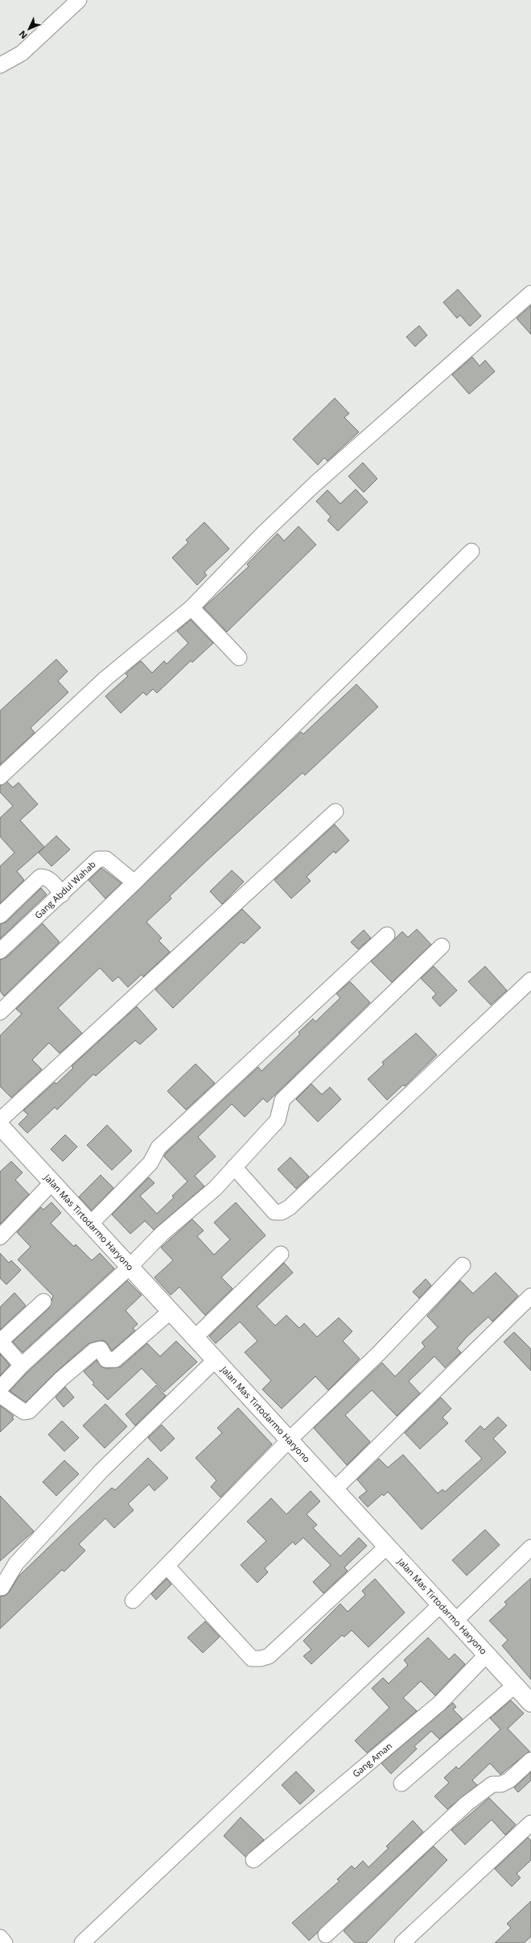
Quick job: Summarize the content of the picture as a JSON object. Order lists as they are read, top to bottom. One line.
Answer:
{"streets":{"street":["Gang Abdul Wahab","Jalan Mas Tirtodarmo Haryono","Gang Aman"]},"crossings":[["Jalan Mas Tirtodarmo Haryono","Gang Aman"]],"north":"bottom left"}
